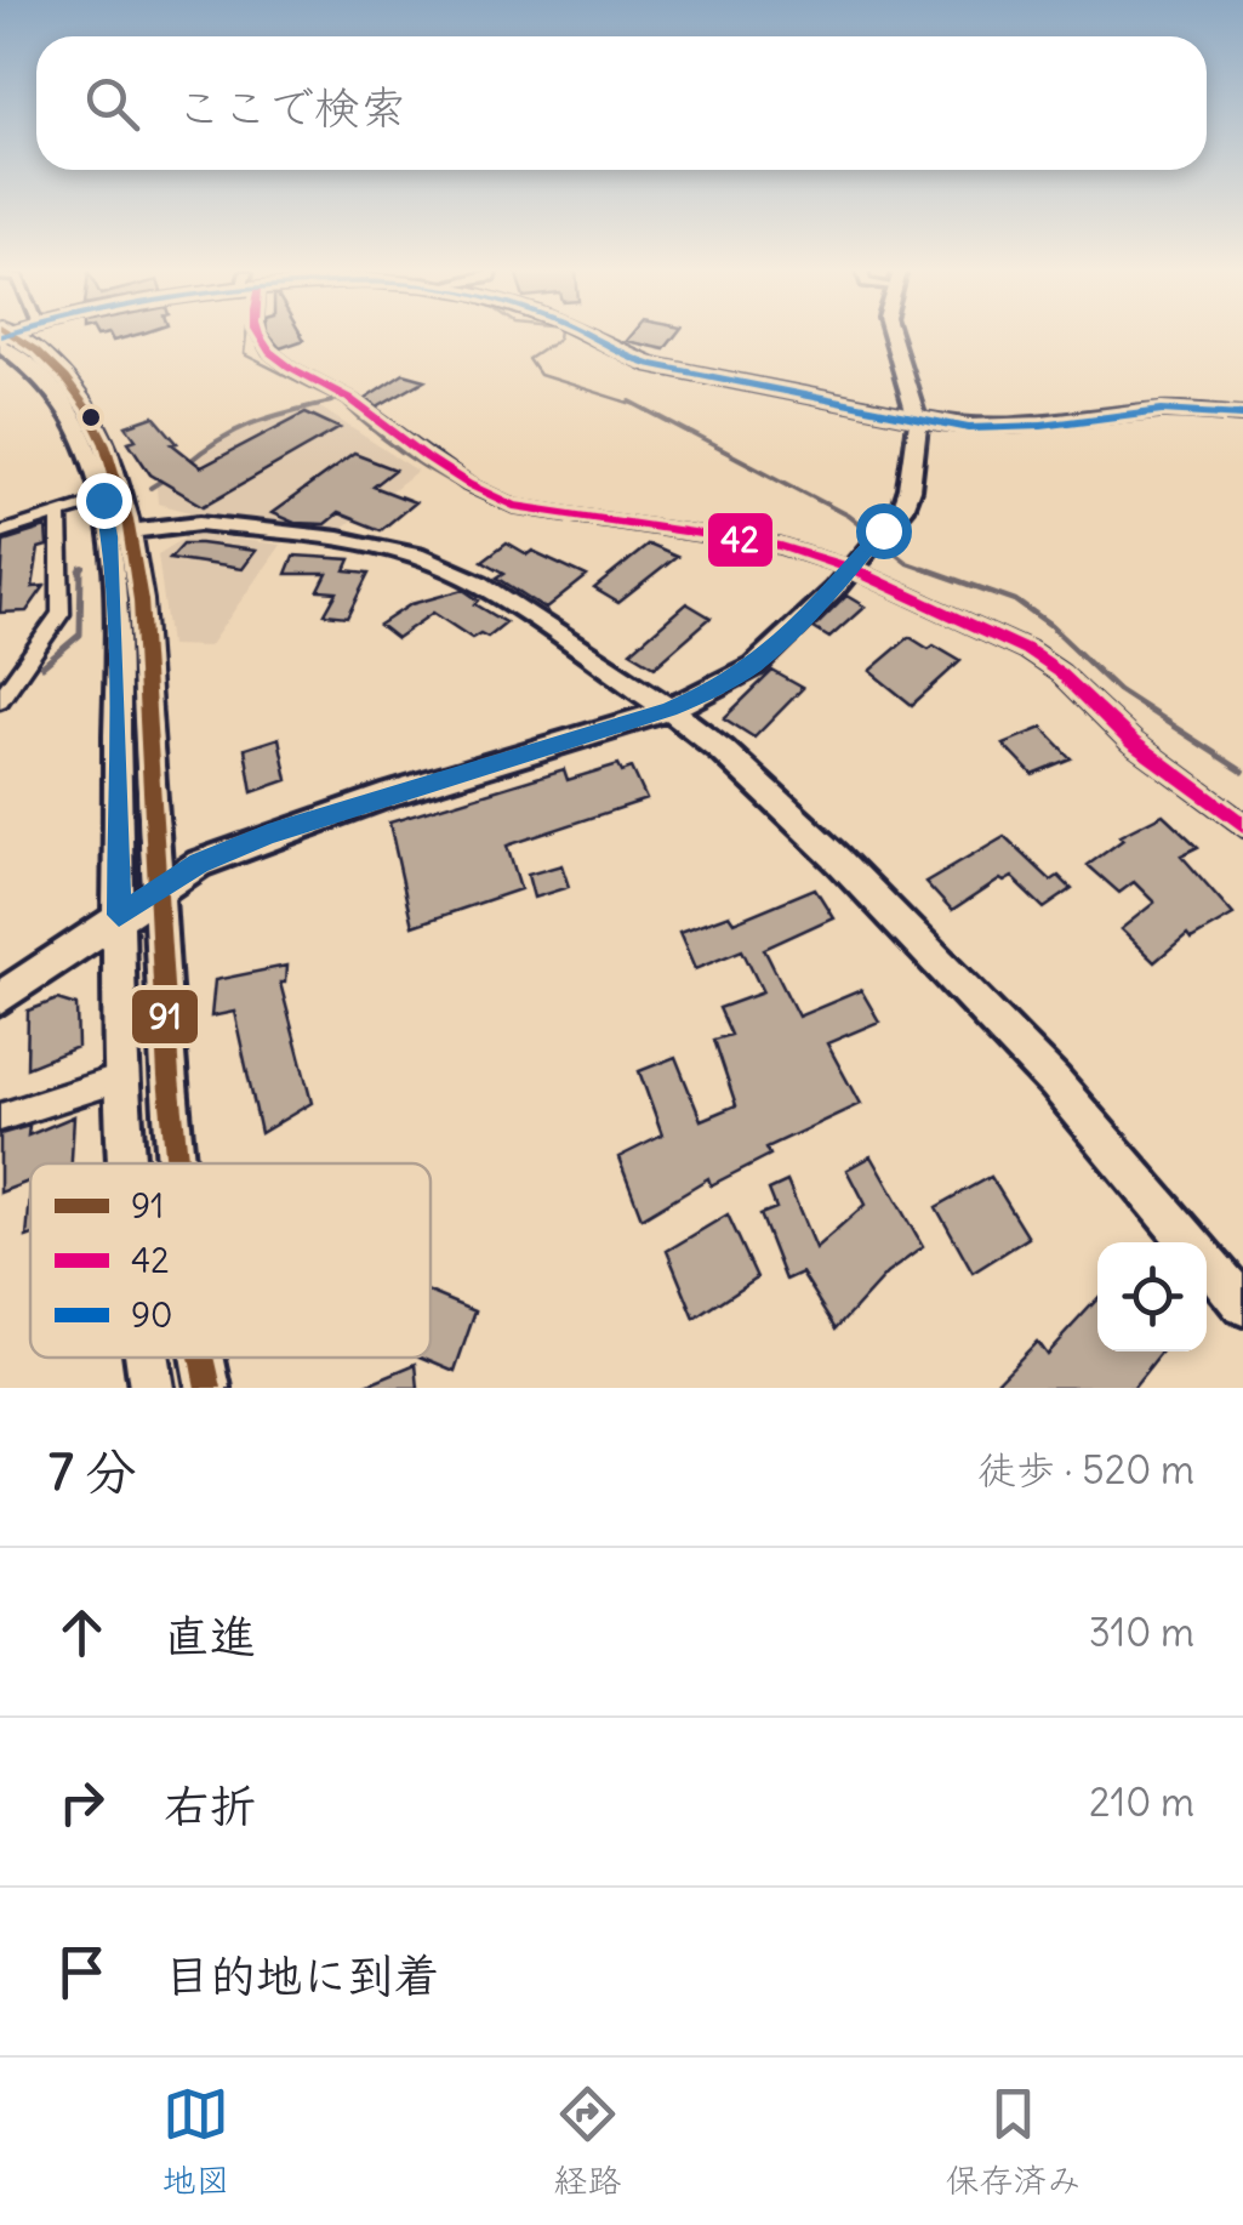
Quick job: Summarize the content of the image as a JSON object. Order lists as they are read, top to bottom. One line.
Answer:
{"lines":["transit line 91","transit line 42","transit line 90"],"legend":["91","42","90"],"page":{"search":"ここで検索","heading":["7 分","徒歩 · 520 m"],"list":[["直進","310 m"],["右折","210 m"],"目的地に到着"],"nav":["地図","経路","保存済み"]}}
